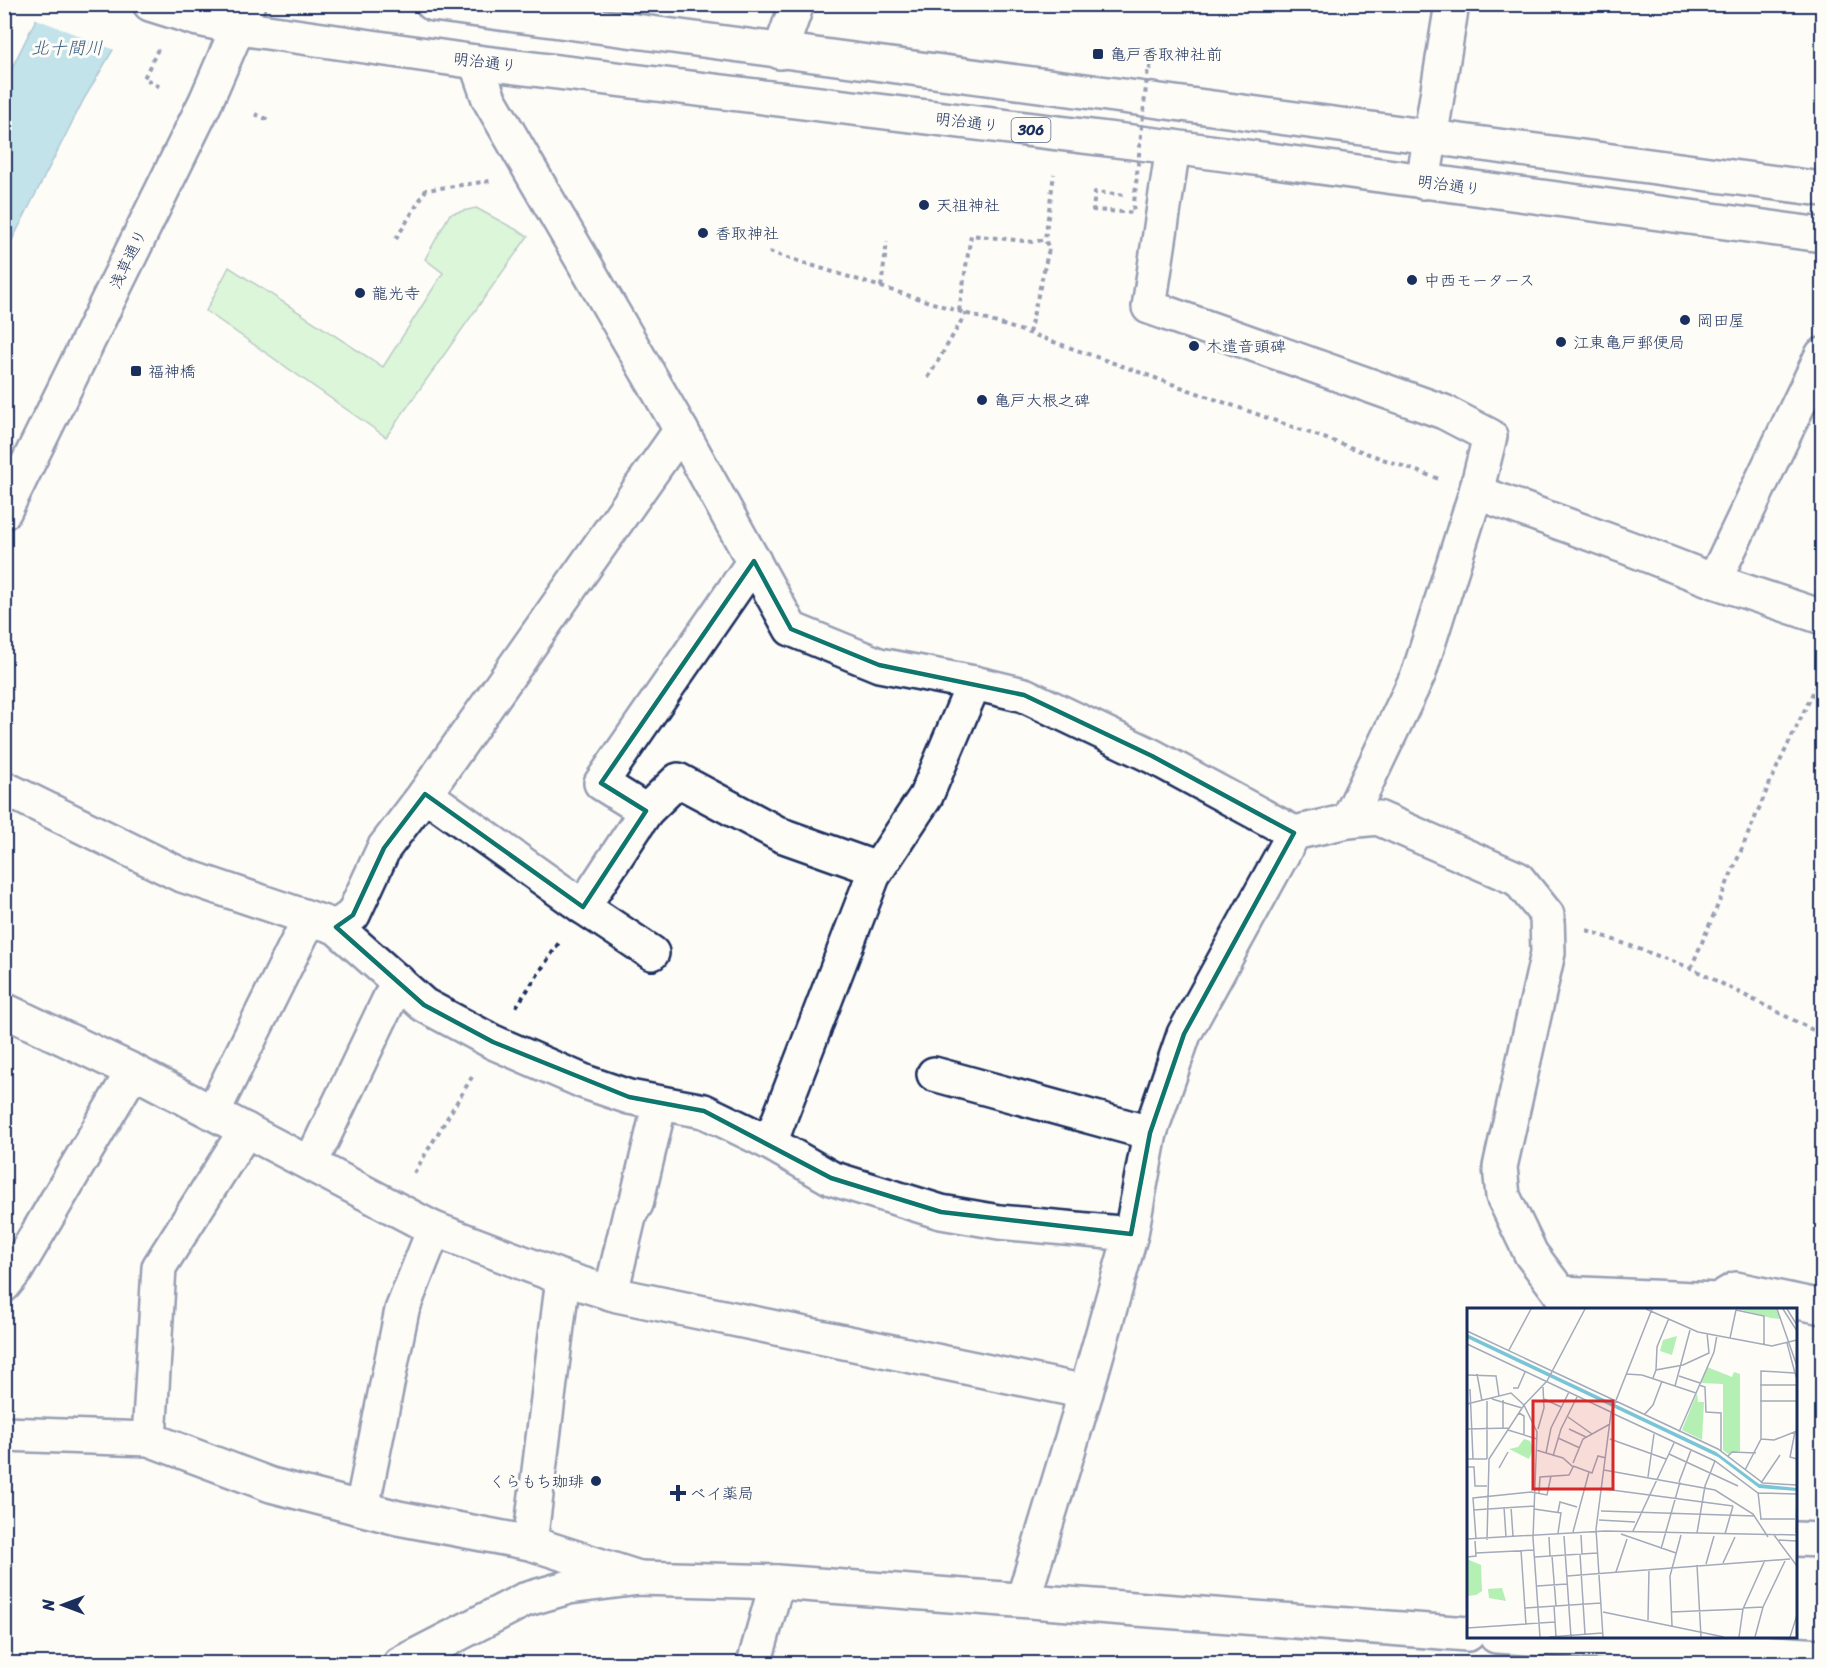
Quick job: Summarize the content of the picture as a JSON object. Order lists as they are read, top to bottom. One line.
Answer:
{"streets":{"street":["明治通り","306","浅草通り"]},"crossings":[["明治通り","浅草通り"]],"water":["北十間川"],"places":{"transit":["亀戸香取神社前","福神橋"],"other":["天祖神社","香取神社","中西モータース","龍光寺","岡田屋","江東亀戸郵便局","木遣音頭碑","亀戸大根之碑","くらもち珈琲"],"health":["ベイ薬局"]},"north":"left"}
